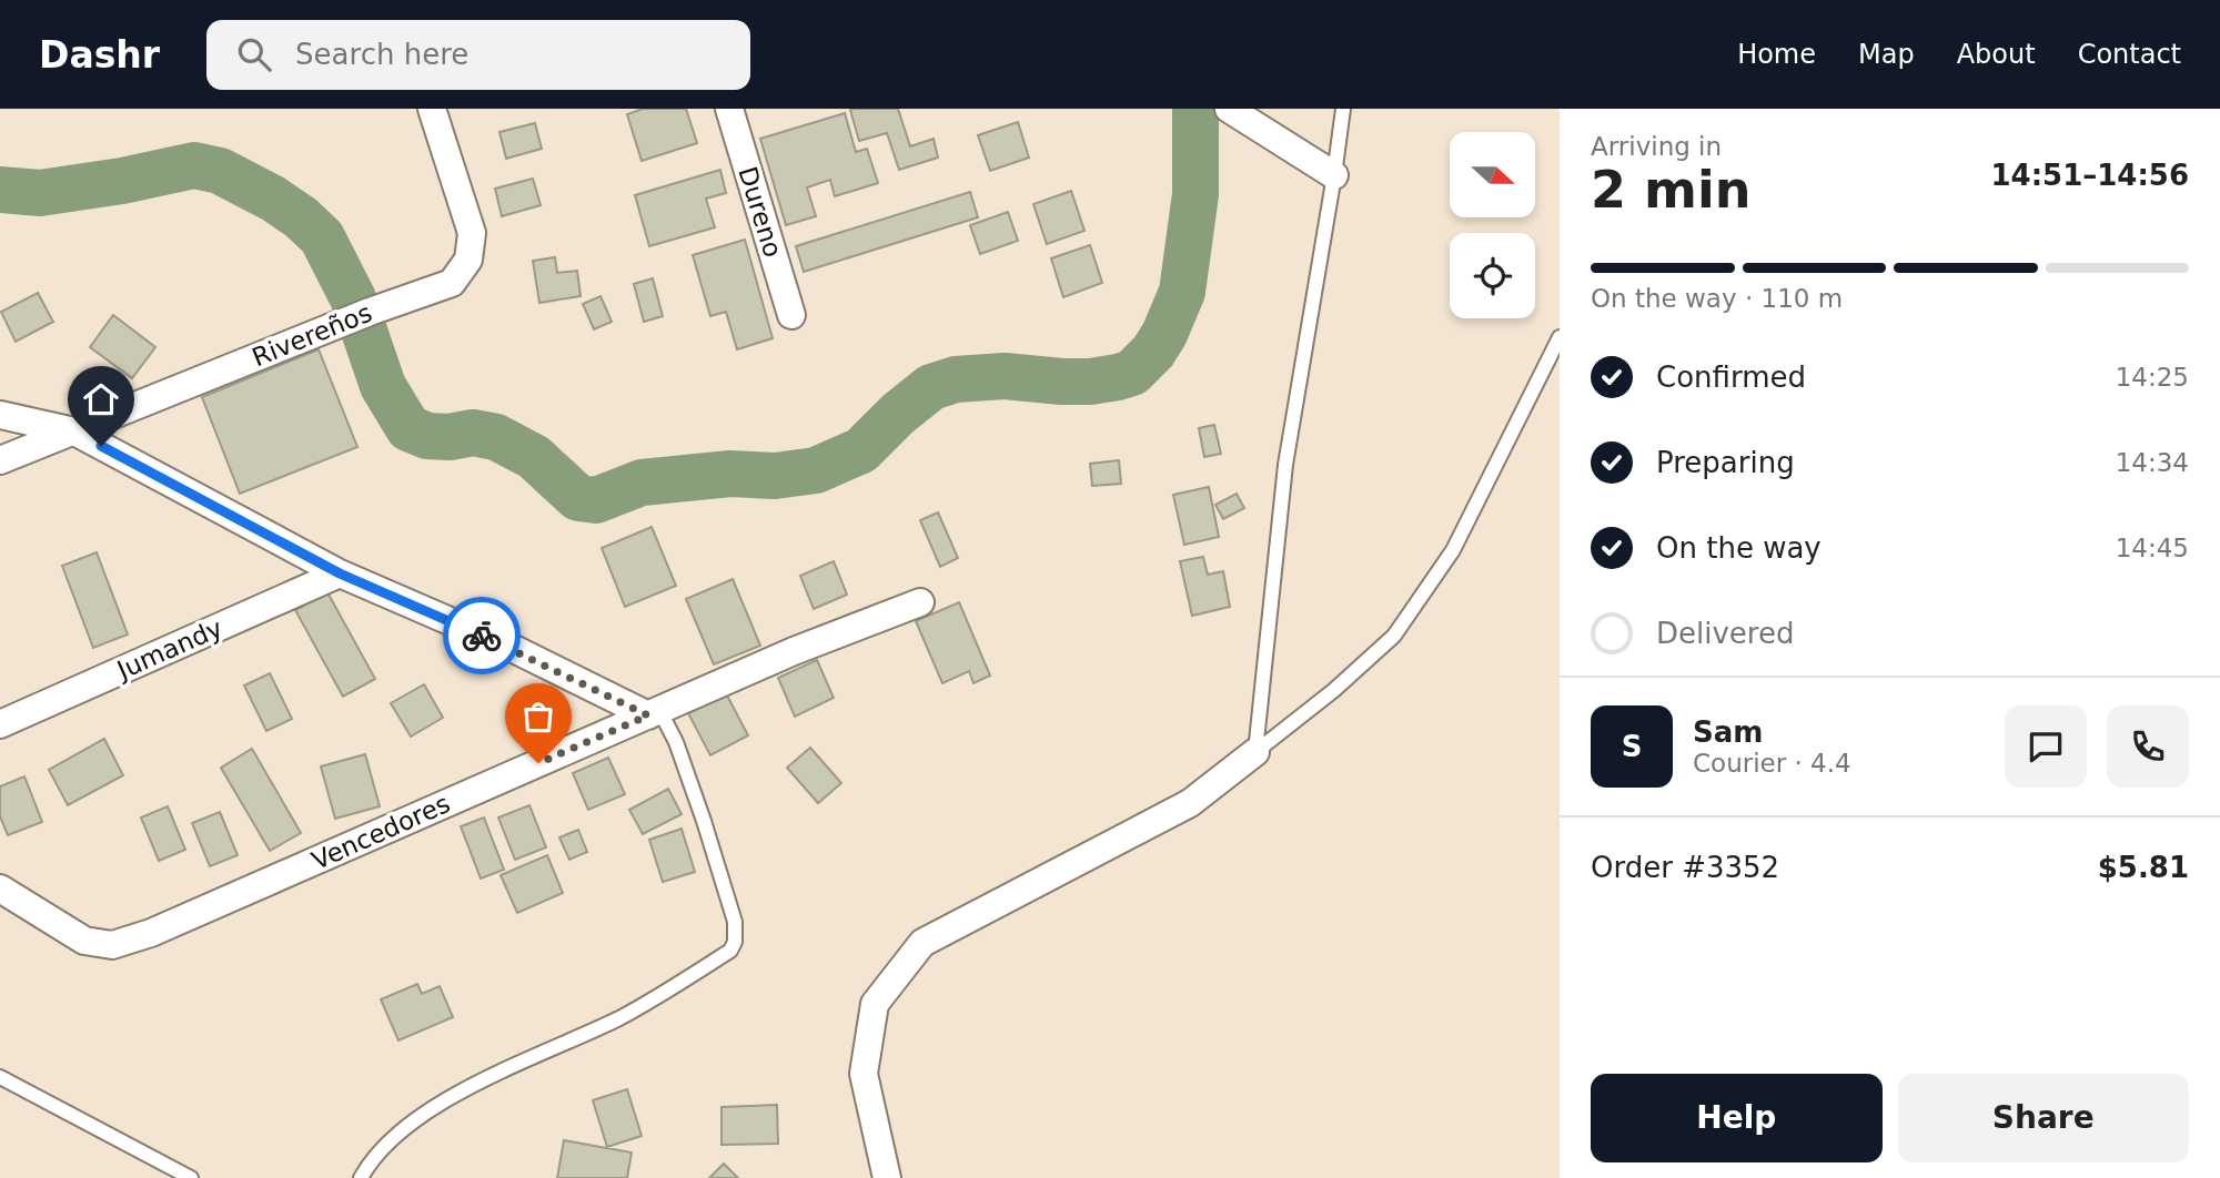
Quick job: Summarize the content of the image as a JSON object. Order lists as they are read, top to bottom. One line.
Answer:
{"streets":{"street":["Dureno","Rivereños","Jumandy","Vencedores"]},"north":"right","page":{"header":"Dashr","search":"Search here","nav":["Home","Map","About","Contact"],"heading":["2 min","Arriving in","14:51–14:56"],"panel":["Sam","Courier · 4.4","Order #3352","$5.81"],"bar":"On the way · 110 m","list":[["Confirmed","14:25"],["Preparing","14:34"],["On the way","14:45"],"Delivered"],"round":"S","buttons":["Help","Share"]}}
